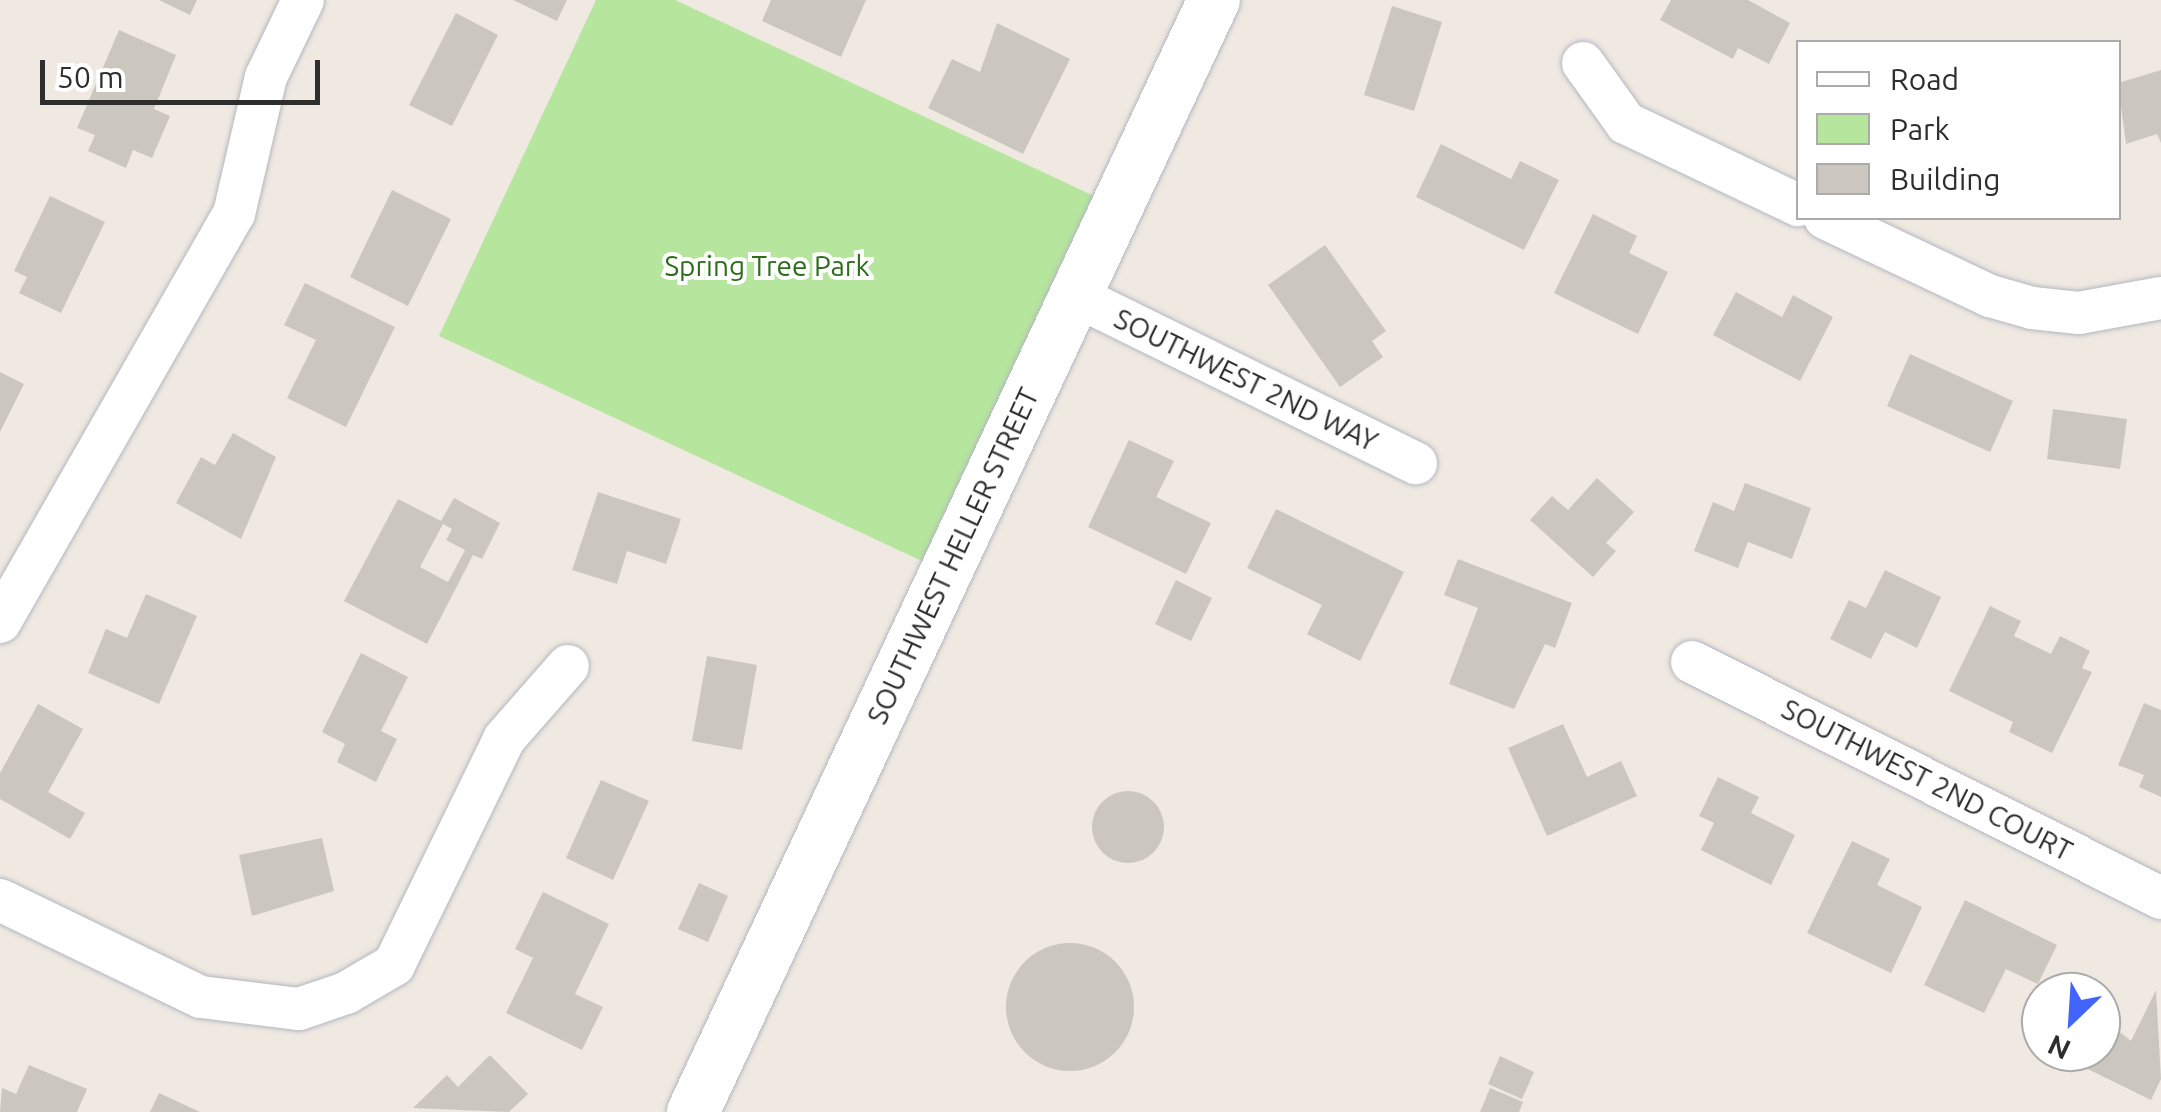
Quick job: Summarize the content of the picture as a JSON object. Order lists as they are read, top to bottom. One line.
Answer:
{"streets":{"street":["SOUTHWEST 2ND WAY","SOUTHWEST HELLER STREET","SOUTHWEST 2ND COURT"]},"crossings":[["SOUTHWEST 2ND WAY","SOUTHWEST HELLER STREET"]],"parks":["Spring Tree Park"],"legend":["Road","Park","Building"],"scale_bar":"50 m","north":"bottom left"}
